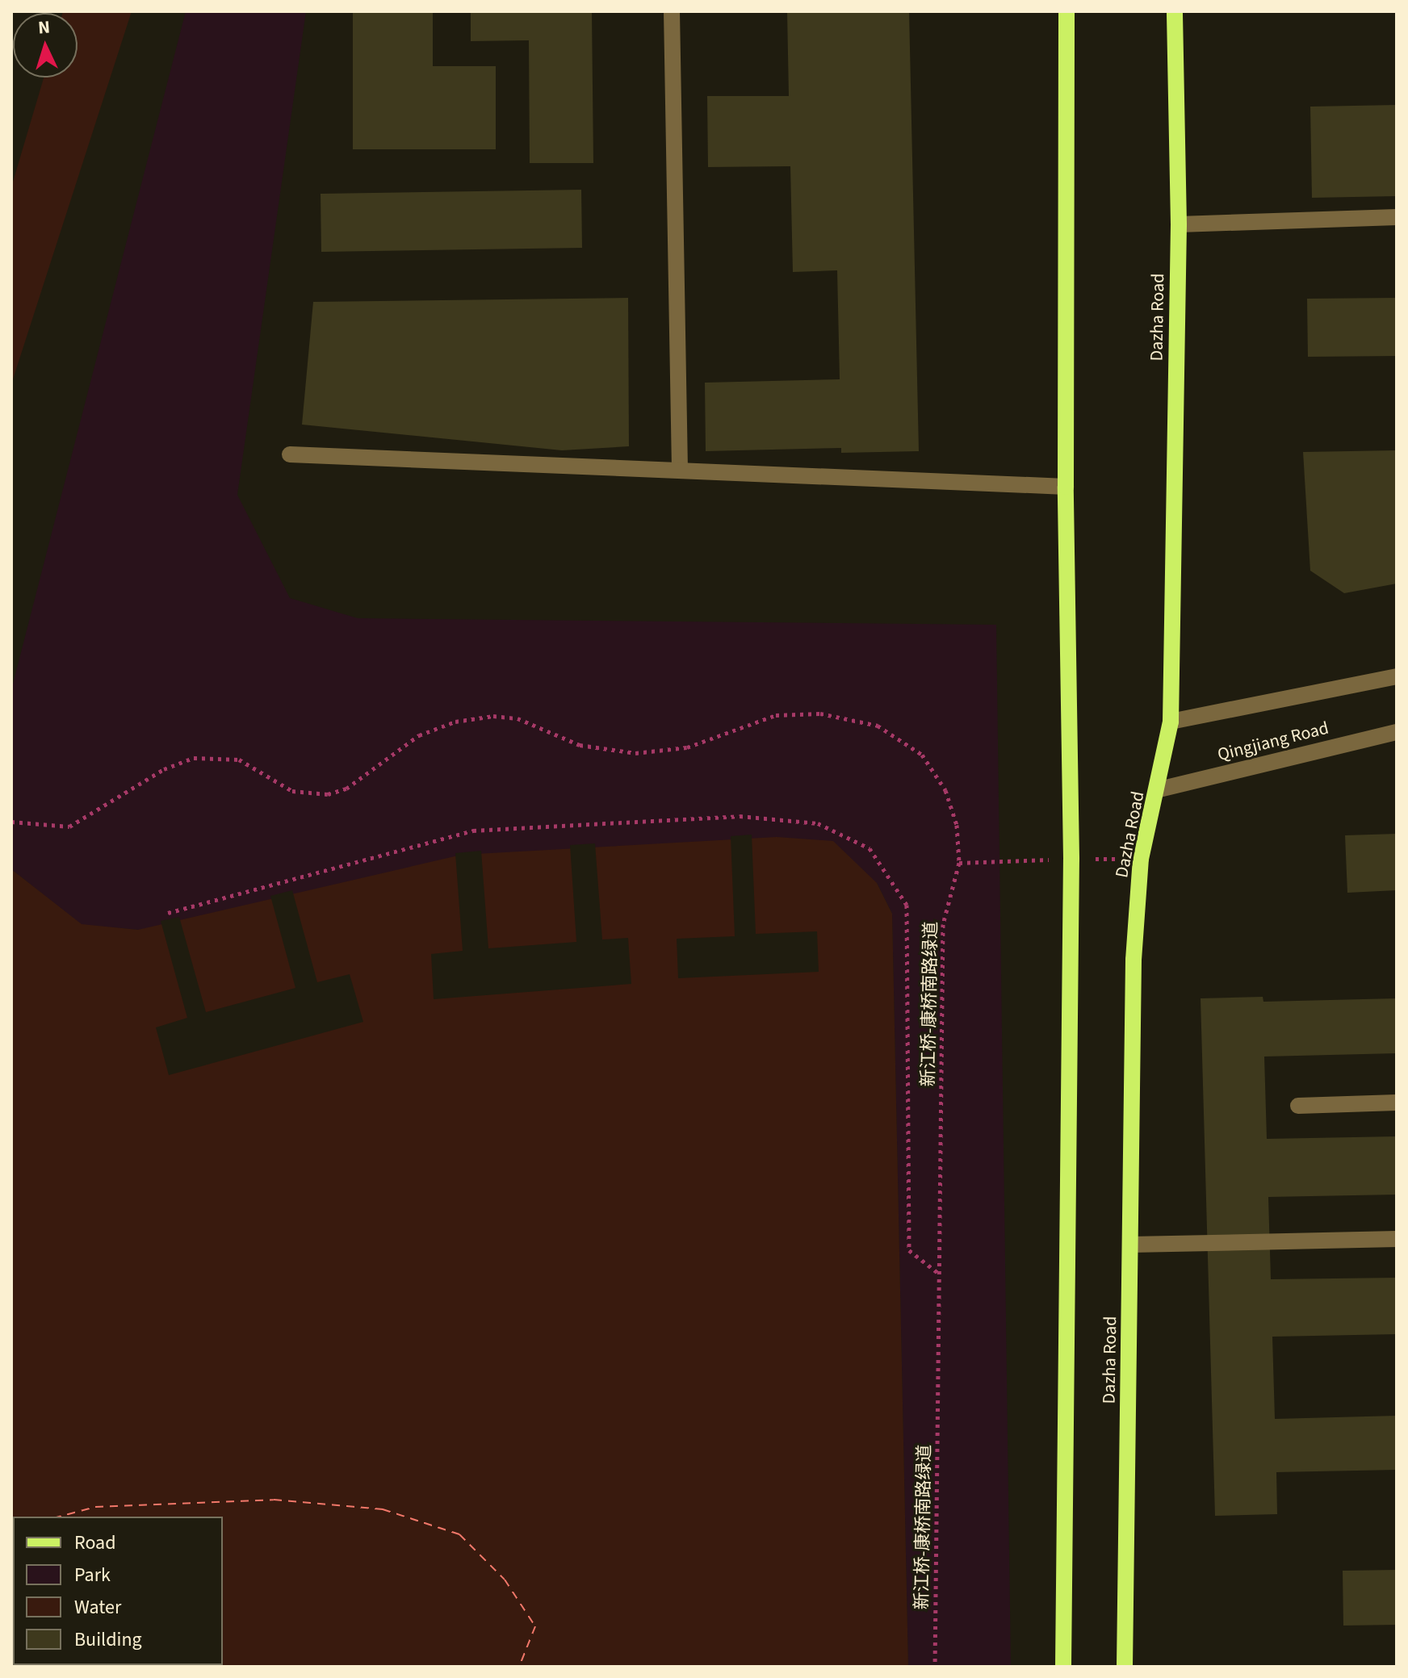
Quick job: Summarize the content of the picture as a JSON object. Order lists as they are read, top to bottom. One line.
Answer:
{"streets":{"main road":["Dazha Road"],"street":["Qingjiang Road"],"path":["新江桥-康桥南路绿道"]},"crossings":[["Dazha Road","Qingjiang Road"]],"legend":["Road","Park","Water","Building"],"north":"top"}
